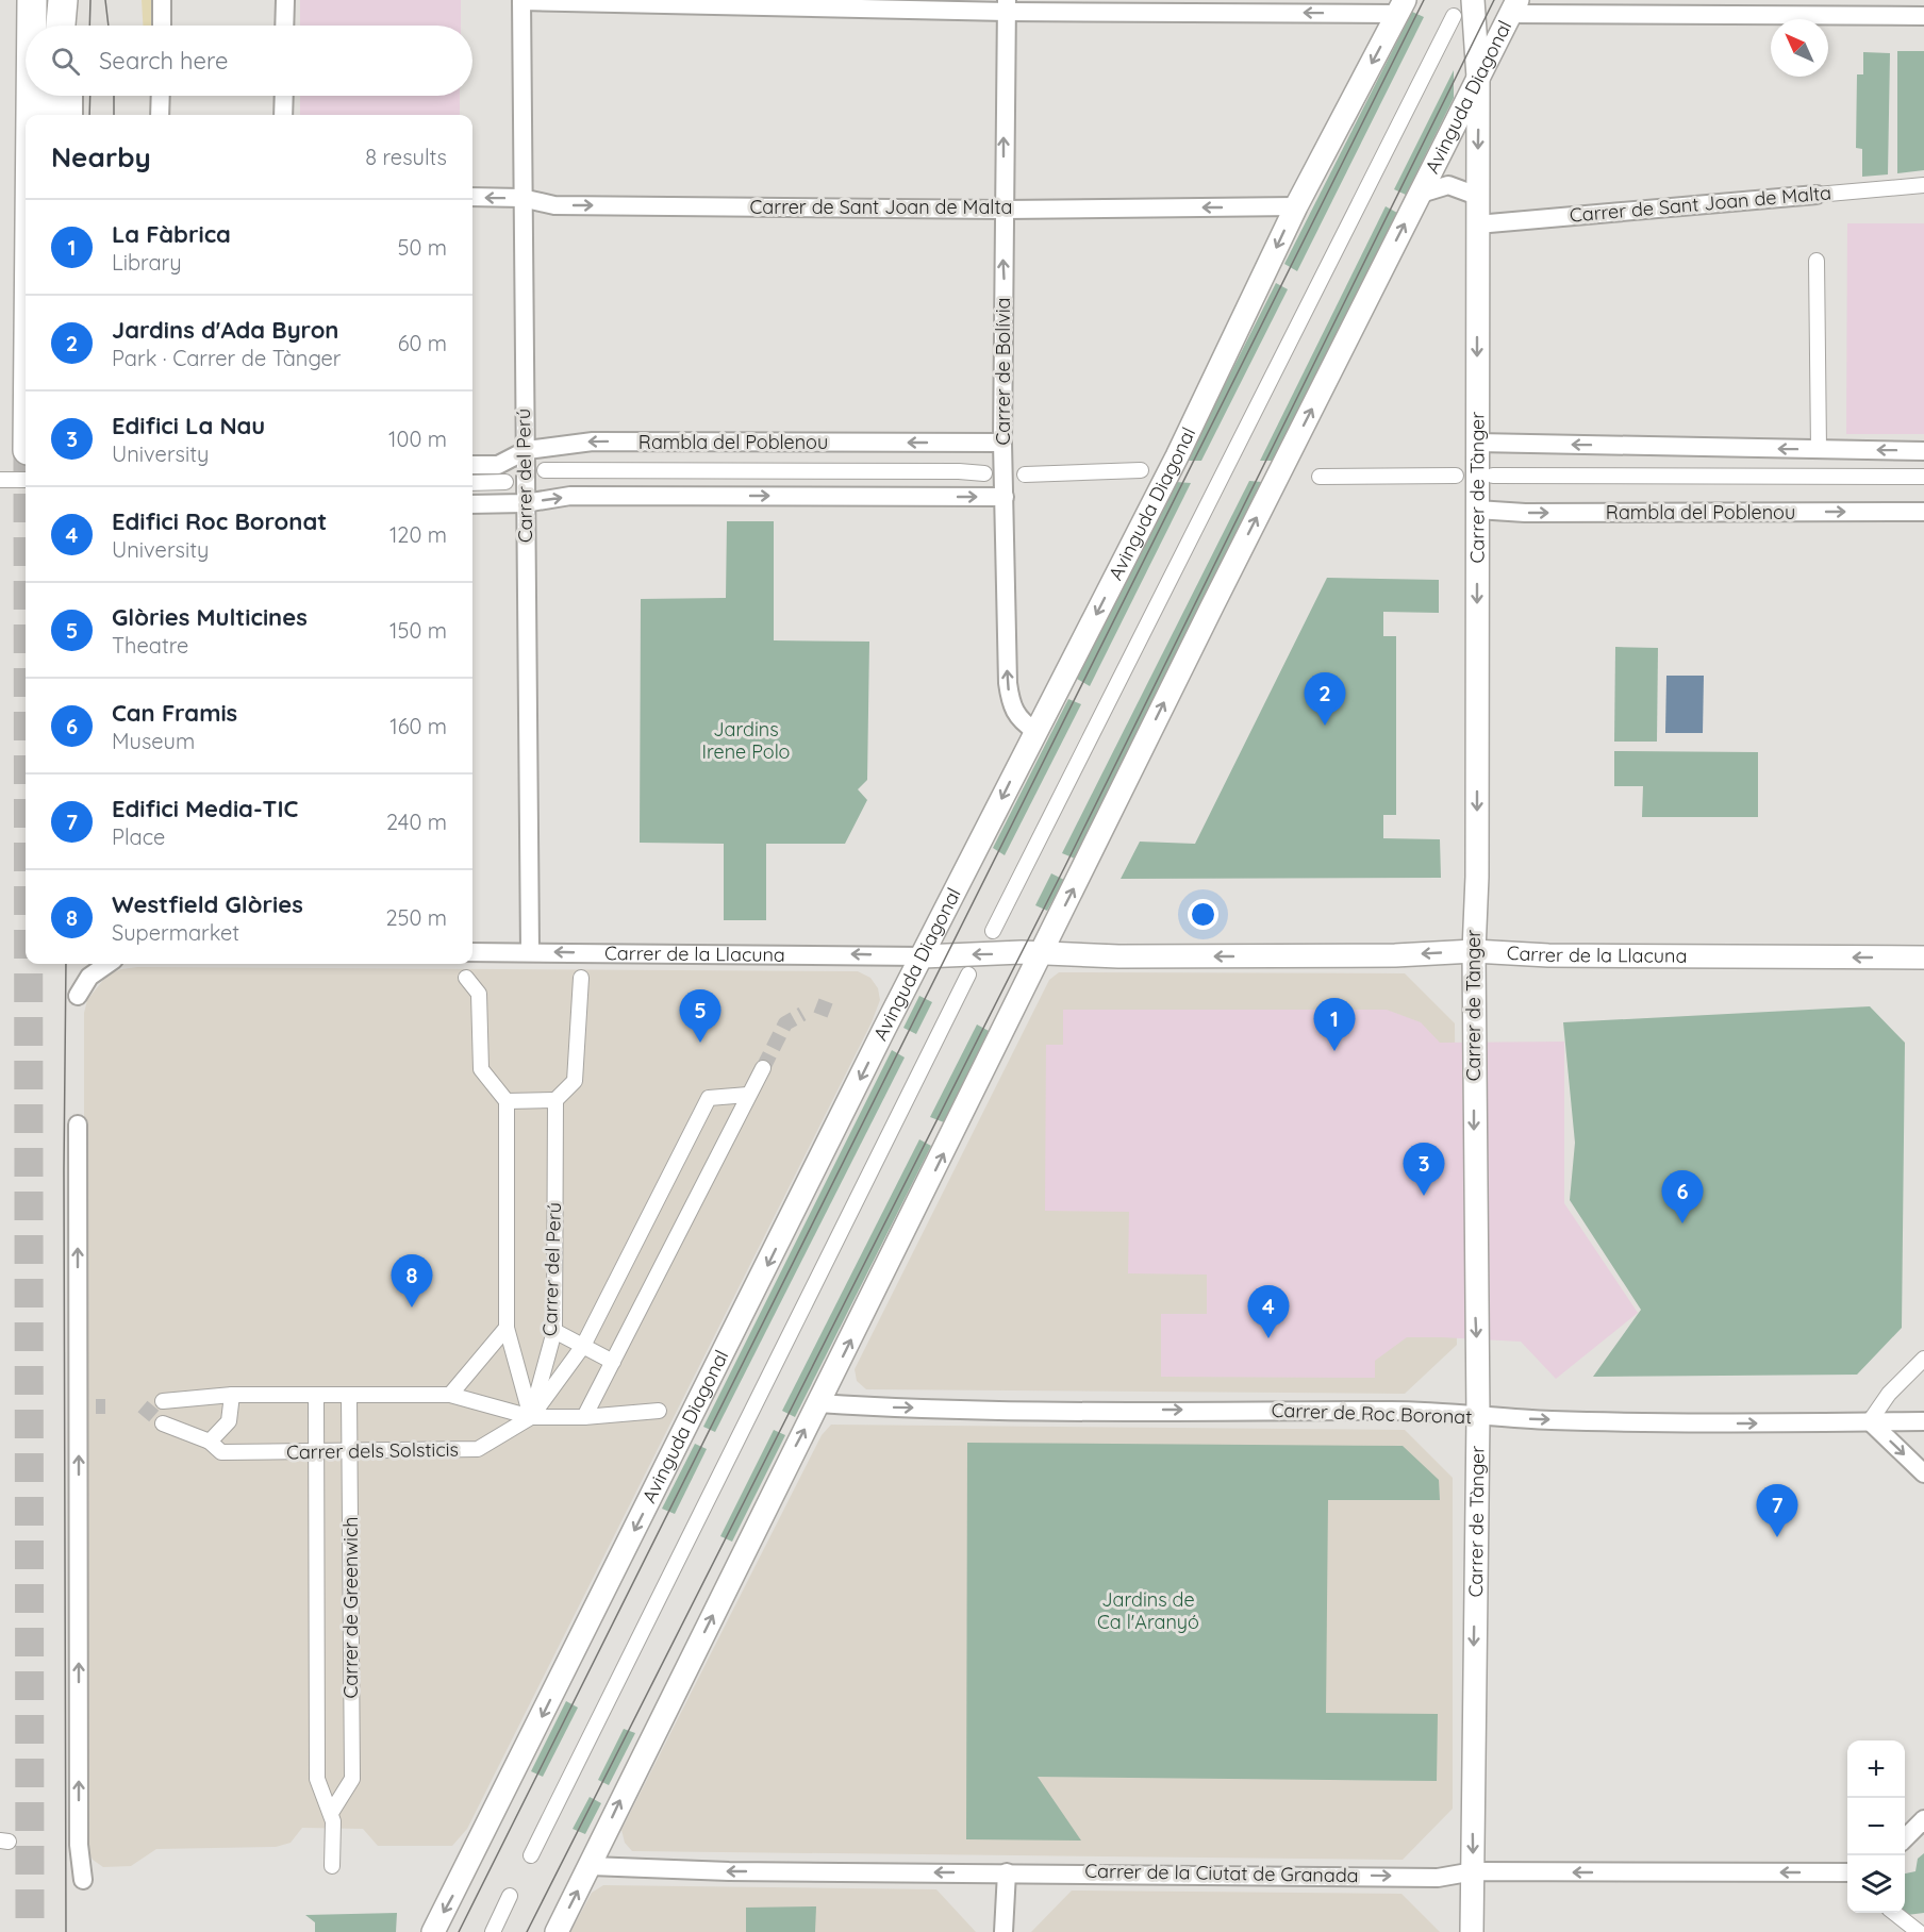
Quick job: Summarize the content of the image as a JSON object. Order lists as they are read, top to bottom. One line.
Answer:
{"streets":{"street":["Avinguda Diagonal","Carrer de Sant Joan de Malta","Carrer de Bolívia","Rambla del Poblenou","Carrer del Perú","Carrer de Tànger","Carrer de la Llacuna","Carrer de Roc Boronat","Carrer dels Solsticis","Carrer de Greenwich","Carrer de la Ciutat de Granada"]},"crossings":[["Avinguda Diagonal","Carrer de Sant Joan de Malta"],["Avinguda Diagonal","Carrer de Bolívia"],["Avinguda Diagonal","Carrer de Tànger"],["Avinguda Diagonal","Carrer de la Llacuna"],["Avinguda Diagonal","Carrer de Roc Boronat"],["Avinguda Diagonal","Carrer de la Ciutat de Granada"],["Carrer de Sant Joan de Malta","Carrer de Bolívia"],["Carrer de Sant Joan de Malta","Carrer del Perú"],["Carrer de Sant Joan de Malta","Carrer de Tànger"],["Carrer de Bolívia","Rambla del Poblenou"],["Rambla del Poblenou","Carrer del Perú"],["Rambla del Poblenou","Carrer de Tànger"],["Carrer del Perú","Carrer de la Llacuna"],["Carrer del Perú","Carrer dels Solsticis"],["Carrer de Tànger","Carrer de la Llacuna"],["Carrer de Tànger","Carrer de Roc Boronat"],["Carrer de Tànger","Carrer de la Ciutat de Granada"],["Carrer dels Solsticis","Carrer de Greenwich"]],"one_way":["Carrer de Bolívia","Carrer de Tànger","Carrer de la Llacuna","Carrer de Roc Boronat"],"parks":["Jardins Irene Polo","Jardins de Ca l'Aranyó"],"north":"top left","page":{"search":"Search here","heading":["Nearby","8 results"],"list":[{"mark":"1","name":"La Fàbrica","note":"Library","value":"50 m"},{"mark":"2","name":"Jardins d'Ada Byron","note":"Park · Carrer de Tànger","value":"60 m"},{"mark":"3","name":"Edifici La Nau","note":"University","value":"100 m"},{"mark":"4","name":"Edifici Roc Boronat","note":"University","value":"120 m"},{"mark":"5","name":"Glòries Multicines","note":"Theatre","value":"150 m"},{"mark":"6","name":"Can Framis","note":"Museum","value":"160 m"},{"mark":"7","name":"Edifici Media-TIC","note":"Place","value":"240 m"},{"mark":"8","name":"Westfield Glòries","note":"Supermarket","value":"250 m"}],"pins":["2","5","1","3","6","8","4","7"],"map_buttons":["+","−"]}}
